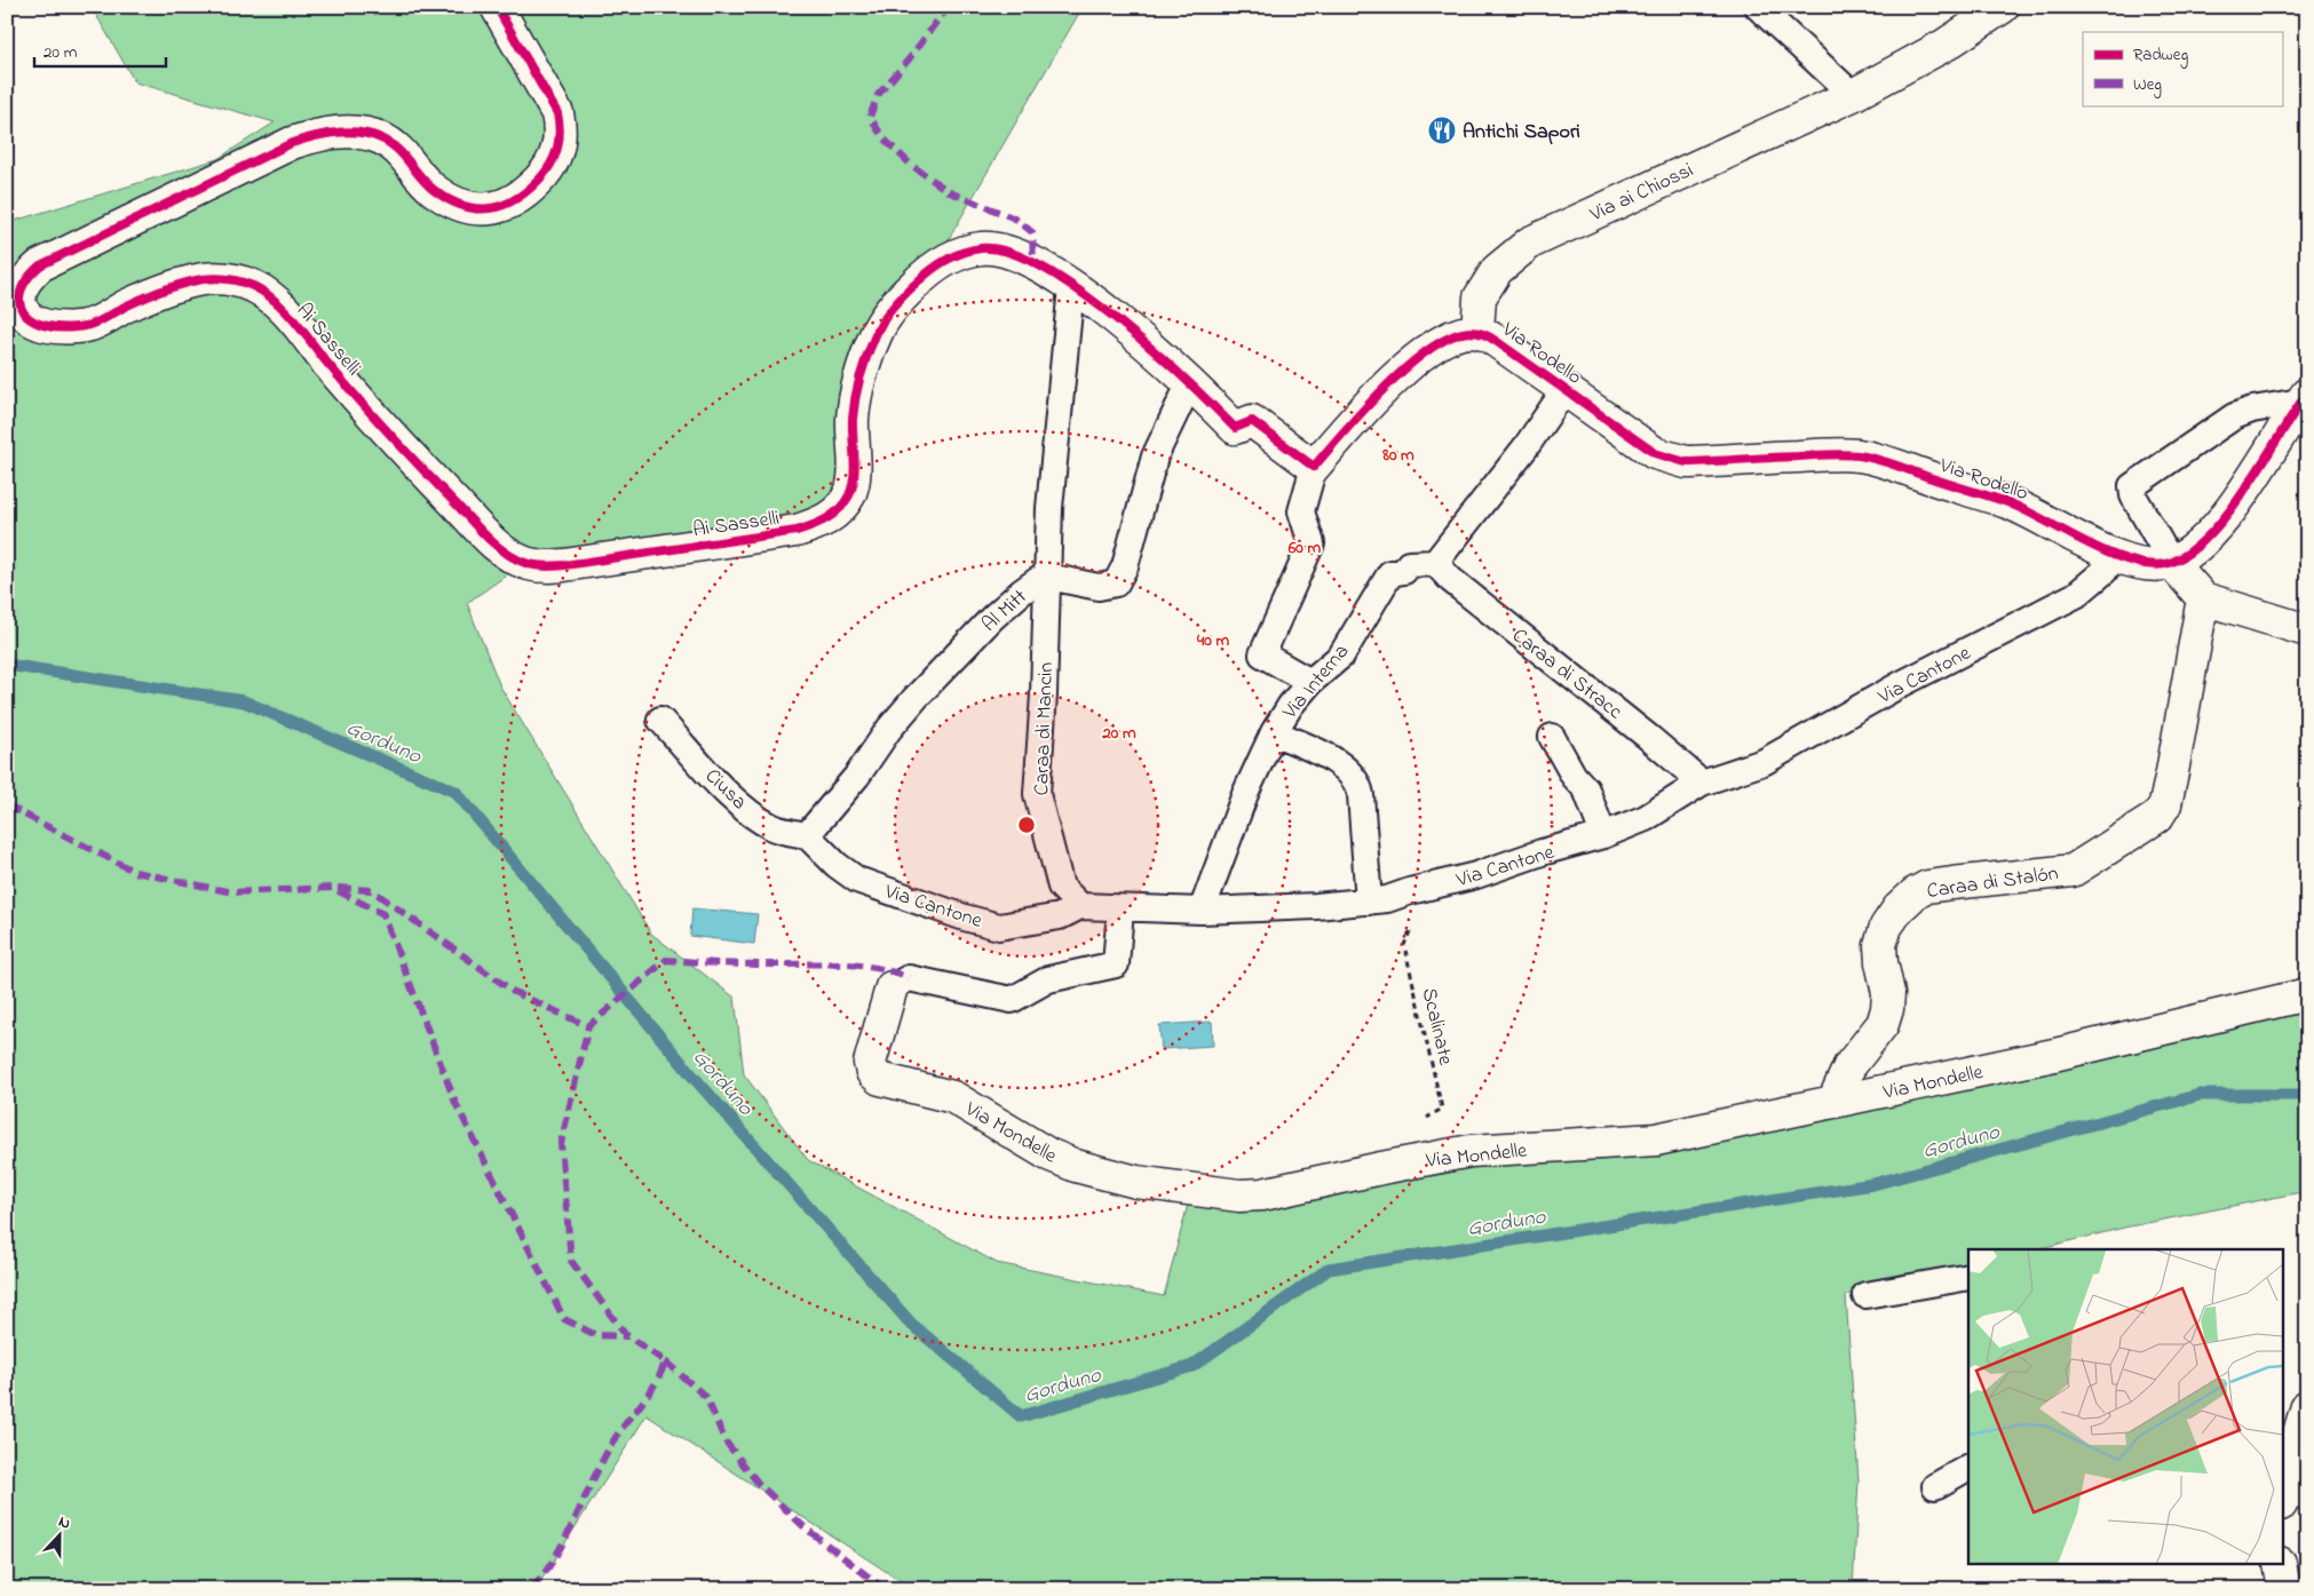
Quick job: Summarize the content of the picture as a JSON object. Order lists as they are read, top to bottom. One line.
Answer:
{"streets":{"street":["Via ai Chiossi","Ai Sasselli","Via Rodello","Caraa di Stalón","Via Mondelle"],"lane":["Al Mitt","Caraa di Stracc","Via Cantone","Via Interna","Caraa di Mancin","Ciusa"],"path":["Scalinate"]},"crossings":[["Via ai Chiossi","Via Rodello"],["Ai Sasselli","Caraa di Mancin"],["Via Rodello","Via Cantone"],["Al Mitt","Via Cantone"],["Al Mitt","Caraa di Mancin"],["Al Mitt","Ciusa"],["Caraa di Stracc","Via Cantone"],["Caraa di Stracc","Via Interna"],["Via Cantone","Via Interna"],["Via Cantone","Caraa di Mancin"],["Via Cantone","Ciusa"],["Via Cantone","Via Mondelle"],["Caraa di Stalón","Via Mondelle"]],"water":["Gorduno"],"places":{"restaurant":["Antichi Sapori"]},"legend":["Radweg","Weg"],"scale_bar":"20 m","north":"top","rings":["80 m","60 m","40 m","20 m"]}
